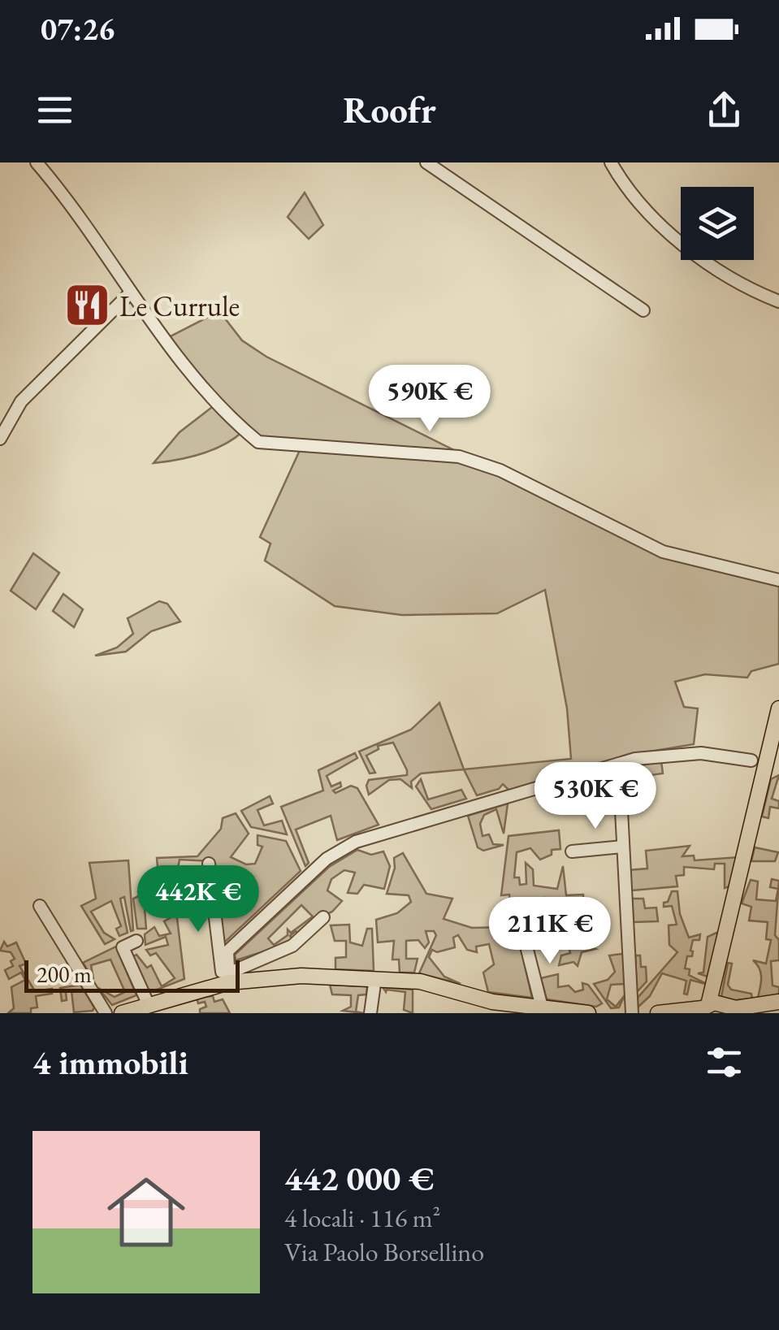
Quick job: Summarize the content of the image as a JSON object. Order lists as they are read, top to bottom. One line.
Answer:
{"places":{"restaurant":["Le Currule"]},"scale_bar":"200 m","page":{"status":"07:26","header":"Roofr","price":["590K €","530K €","442K €","211K €"],"scale":"200 m","heading":"4 immobili","list":[{"name":"442 000 €","note":"4 locali · 116 m² · Via Paolo Borsellino"}]}}
